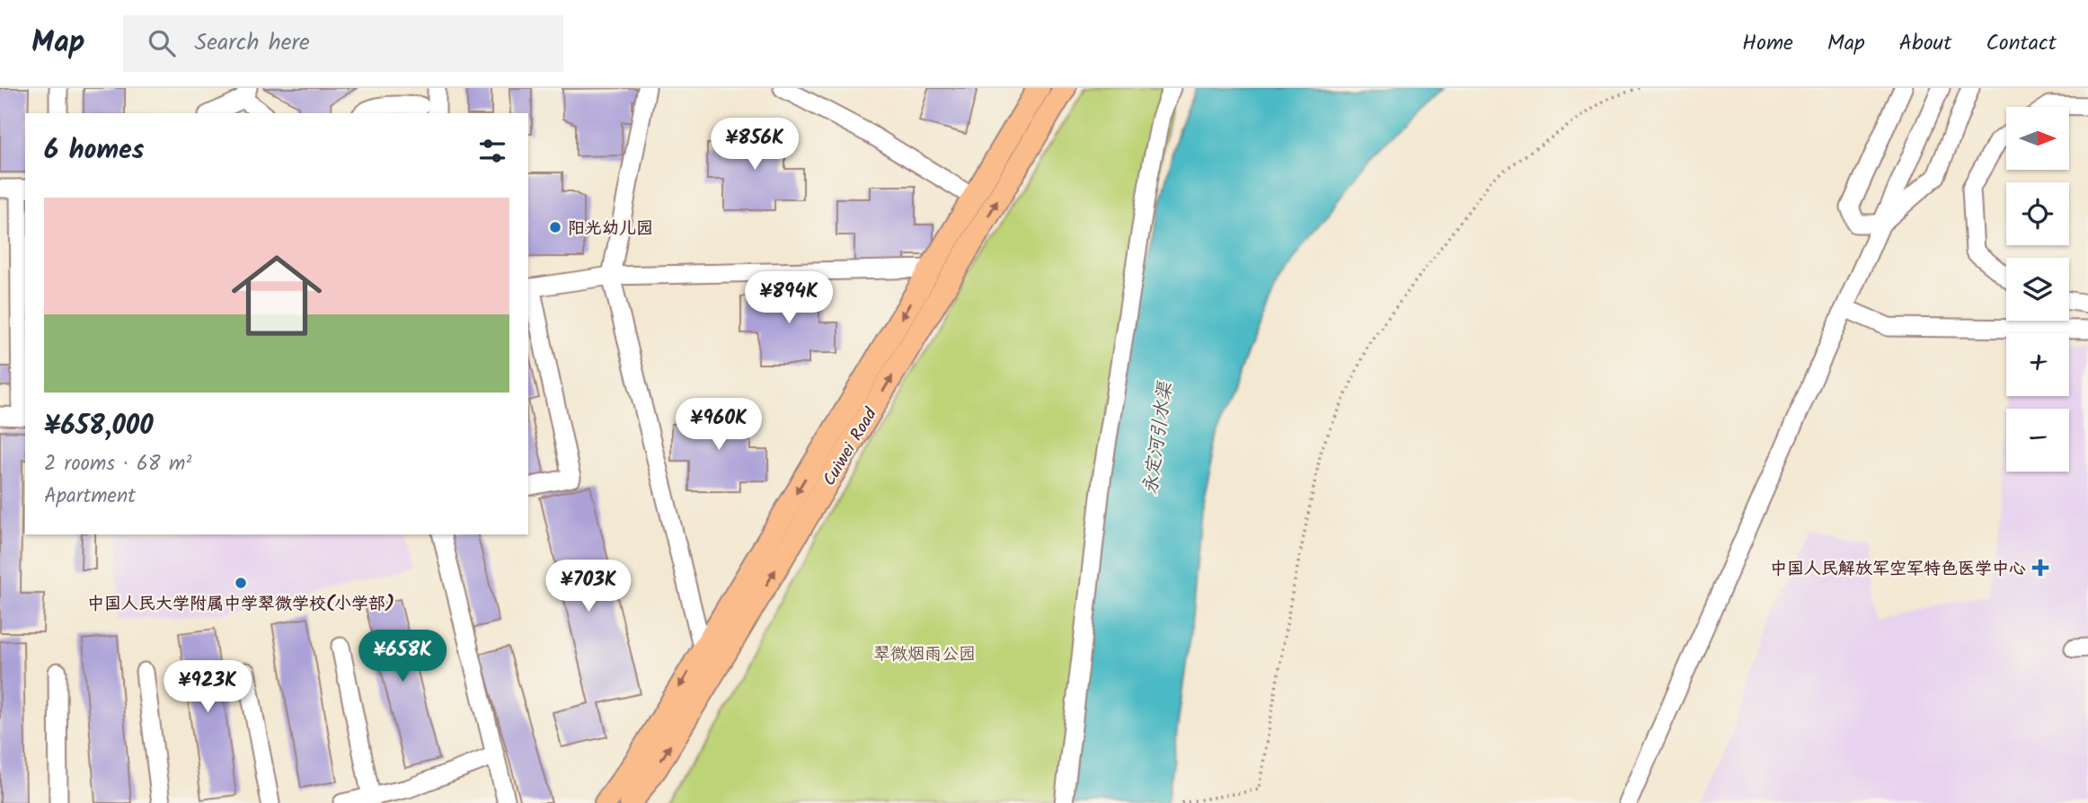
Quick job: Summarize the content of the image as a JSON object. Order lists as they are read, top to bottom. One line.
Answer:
{"streets":{"main road":["Cuiwei Road"]},"water":["永定河引水渠"],"parks":["翠微烟雨公园"],"places":{"other":["阳光幼儿园","中国人民大学附属中学翠微学校(小学部)"],"health":["中国人民解放军空军特色医学中心"]},"north":"right","page":{"header":"Map","search":"Search here","nav":["Home","Map","About","Contact"],"map_buttons":["+","−"],"heading":"6 homes","price":["¥856K","¥894K","¥960K","¥703K","¥658K","¥923K"],"list":[{"name":"¥658,000","note":"2 rooms · 68 m² · Apartment"}]}}
